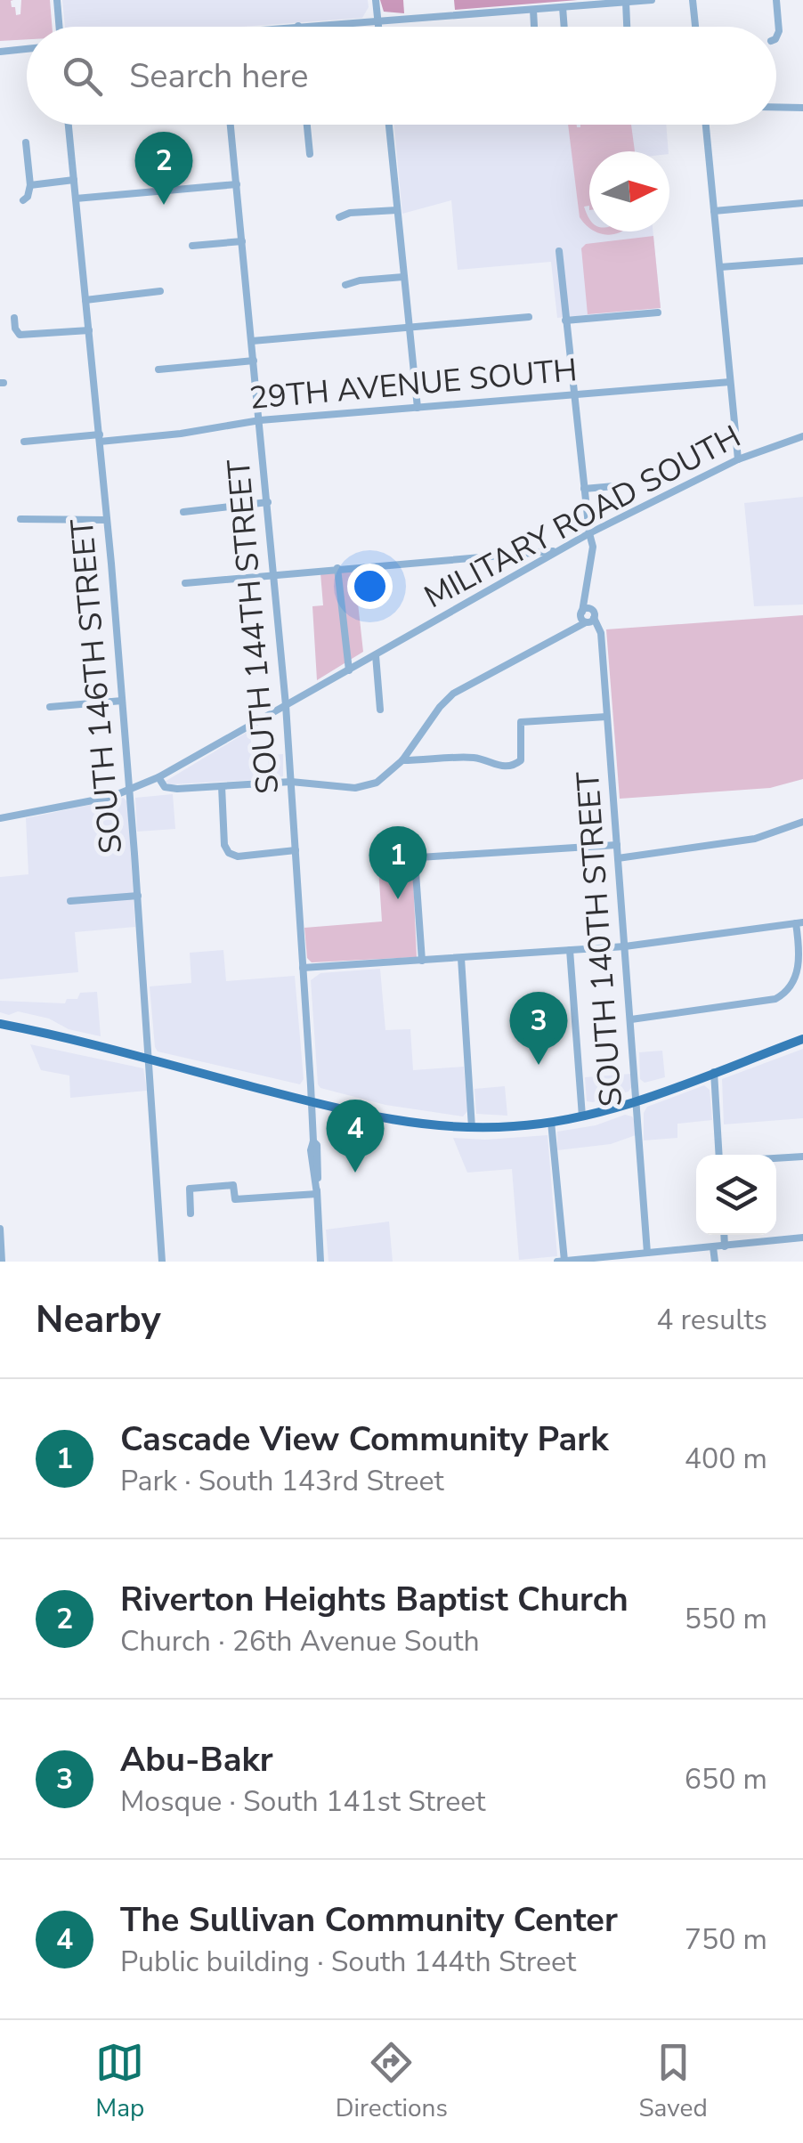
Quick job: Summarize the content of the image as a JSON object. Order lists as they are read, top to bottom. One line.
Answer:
{"streets":{"street":["29TH AVENUE SOUTH","MILITARY ROAD SOUTH","SOUTH 144TH STREET","SOUTH 146TH STREET","SOUTH 140TH STREET"]},"crossings":[["29TH AVENUE SOUTH","SOUTH 144TH STREET"],["29TH AVENUE SOUTH","SOUTH 146TH STREET"],["29TH AVENUE SOUTH","SOUTH 140TH STREET"],["MILITARY ROAD SOUTH","SOUTH 144TH STREET"],["MILITARY ROAD SOUTH","SOUTH 146TH STREET"],["MILITARY ROAD SOUTH","SOUTH 140TH STREET"]],"north":"right","page":{"search":"Search here","pins":["2","1","3","4"],"heading":["Nearby","4 results"],"list":[{"mark":"1","name":"Cascade View Community Park","note":"Park · South 143rd Street","value":"400 m"},{"mark":"2","name":"Riverton Heights Baptist Church","note":"Church · 26th Avenue South","value":"550 m"},{"mark":"3","name":"Abu-Bakr","note":"Mosque · South 141st Street","value":"650 m"},{"mark":"4","name":"The Sullivan Community Center","note":"Public building · South 144th Street","value":"750 m"}],"nav":["Map","Directions","Saved"]}}
